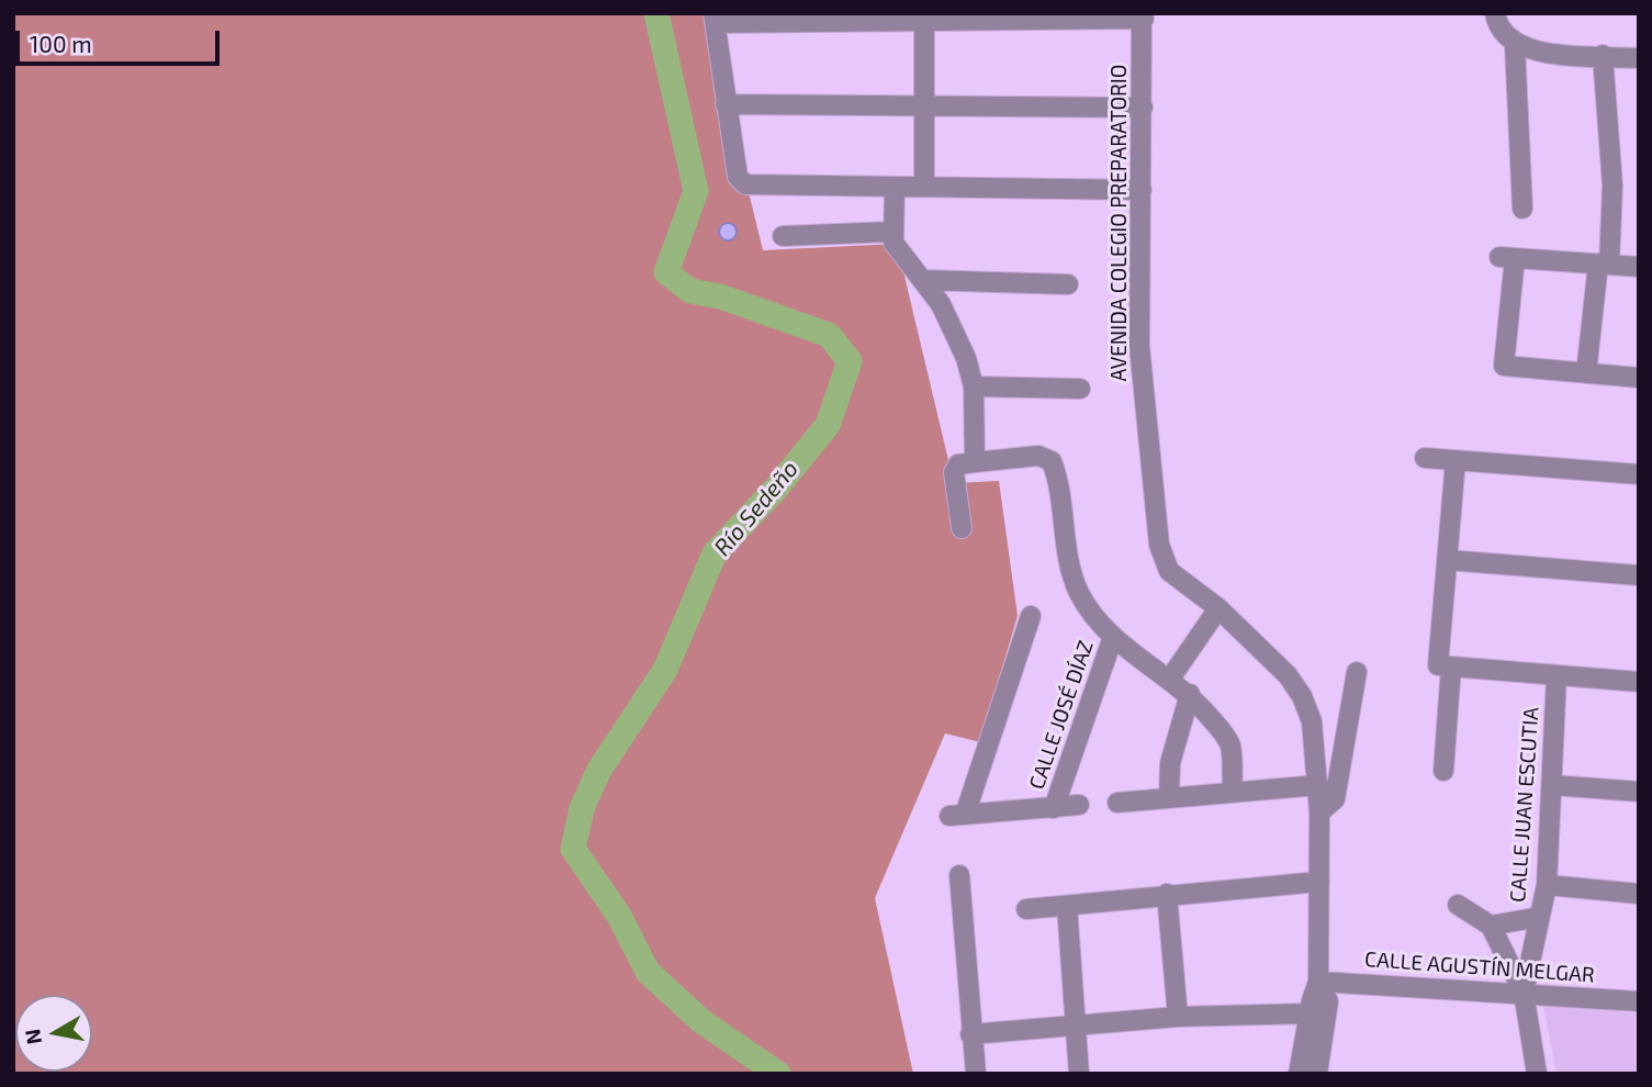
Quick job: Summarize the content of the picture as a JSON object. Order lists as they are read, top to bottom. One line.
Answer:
{"streets":{"street":["AVENIDA COLEGIO PREPARATORIO","CALLE JOSÉ DÍAZ","CALLE JUAN ESCUTIA","CALLE AGUSTÍN MELGAR"]},"crossings":[["AVENIDA COLEGIO PREPARATORIO","CALLE AGUSTÍN MELGAR"],["CALLE JUAN ESCUTIA","CALLE AGUSTÍN MELGAR"]],"water":["Río Sedeño"],"scale_bar":"100 m","north":"left"}
